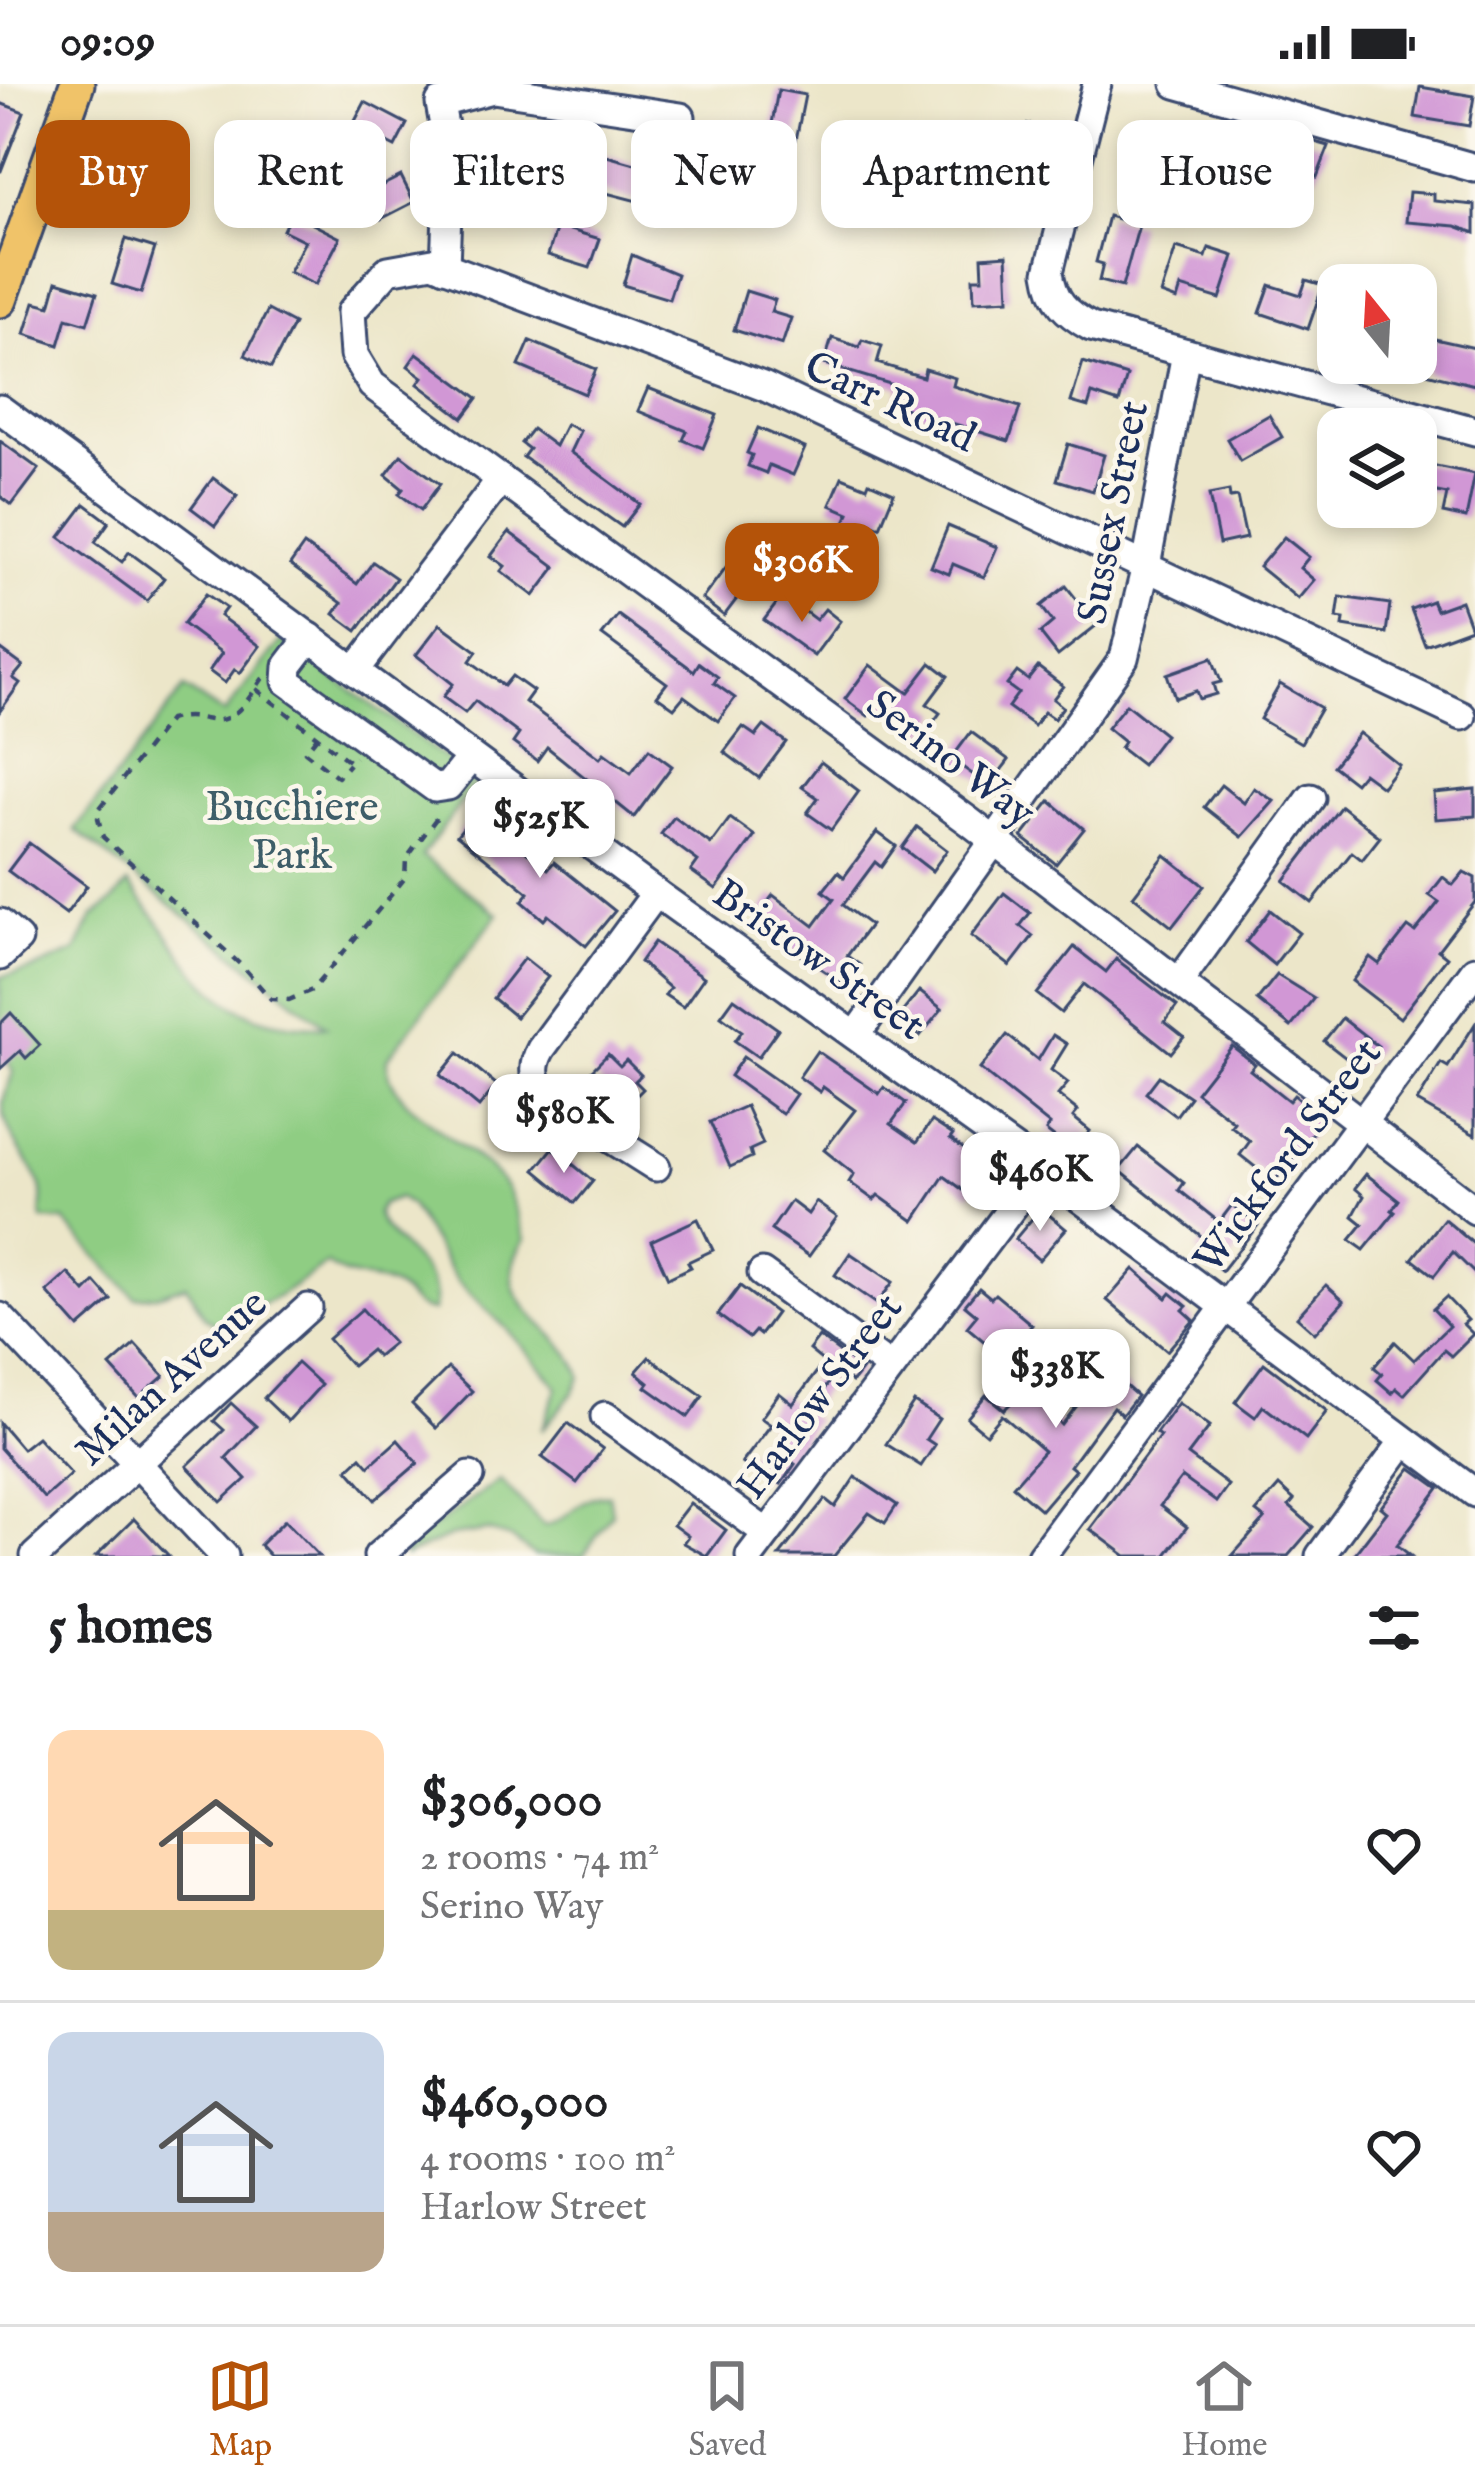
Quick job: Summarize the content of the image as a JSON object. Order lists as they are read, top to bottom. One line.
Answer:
{"streets":{"street":["Carr Road","Sussex Street","Serino Way","Bristow Street","Wickford Street","Milan Avenue","Harlow Street"]},"crossings":[["Carr Road","Sussex Street"],["Carr Road","Serino Way"],["Sussex Street","Serino Way"],["Sussex Street","Bristow Street"],["Serino Way","Wickford Street"],["Bristow Street","Wickford Street"],["Bristow Street","Harlow Street"]],"parks":["Bucchiere Park"],"north":"top","page":{"status":"09:09","chip":["Buy","Rent","Filters","New","Apartment","House"],"price":["$306K","$525K","$580K","$460K","$338K"],"heading":"5 homes","list":[{"name":"$306,000","note":"2 rooms · 74 m² · Serino Way"},{"name":"$460,000","note":"4 rooms · 100 m² · Harlow Street"}],"tabs":["Map","Saved","Home"]}}
